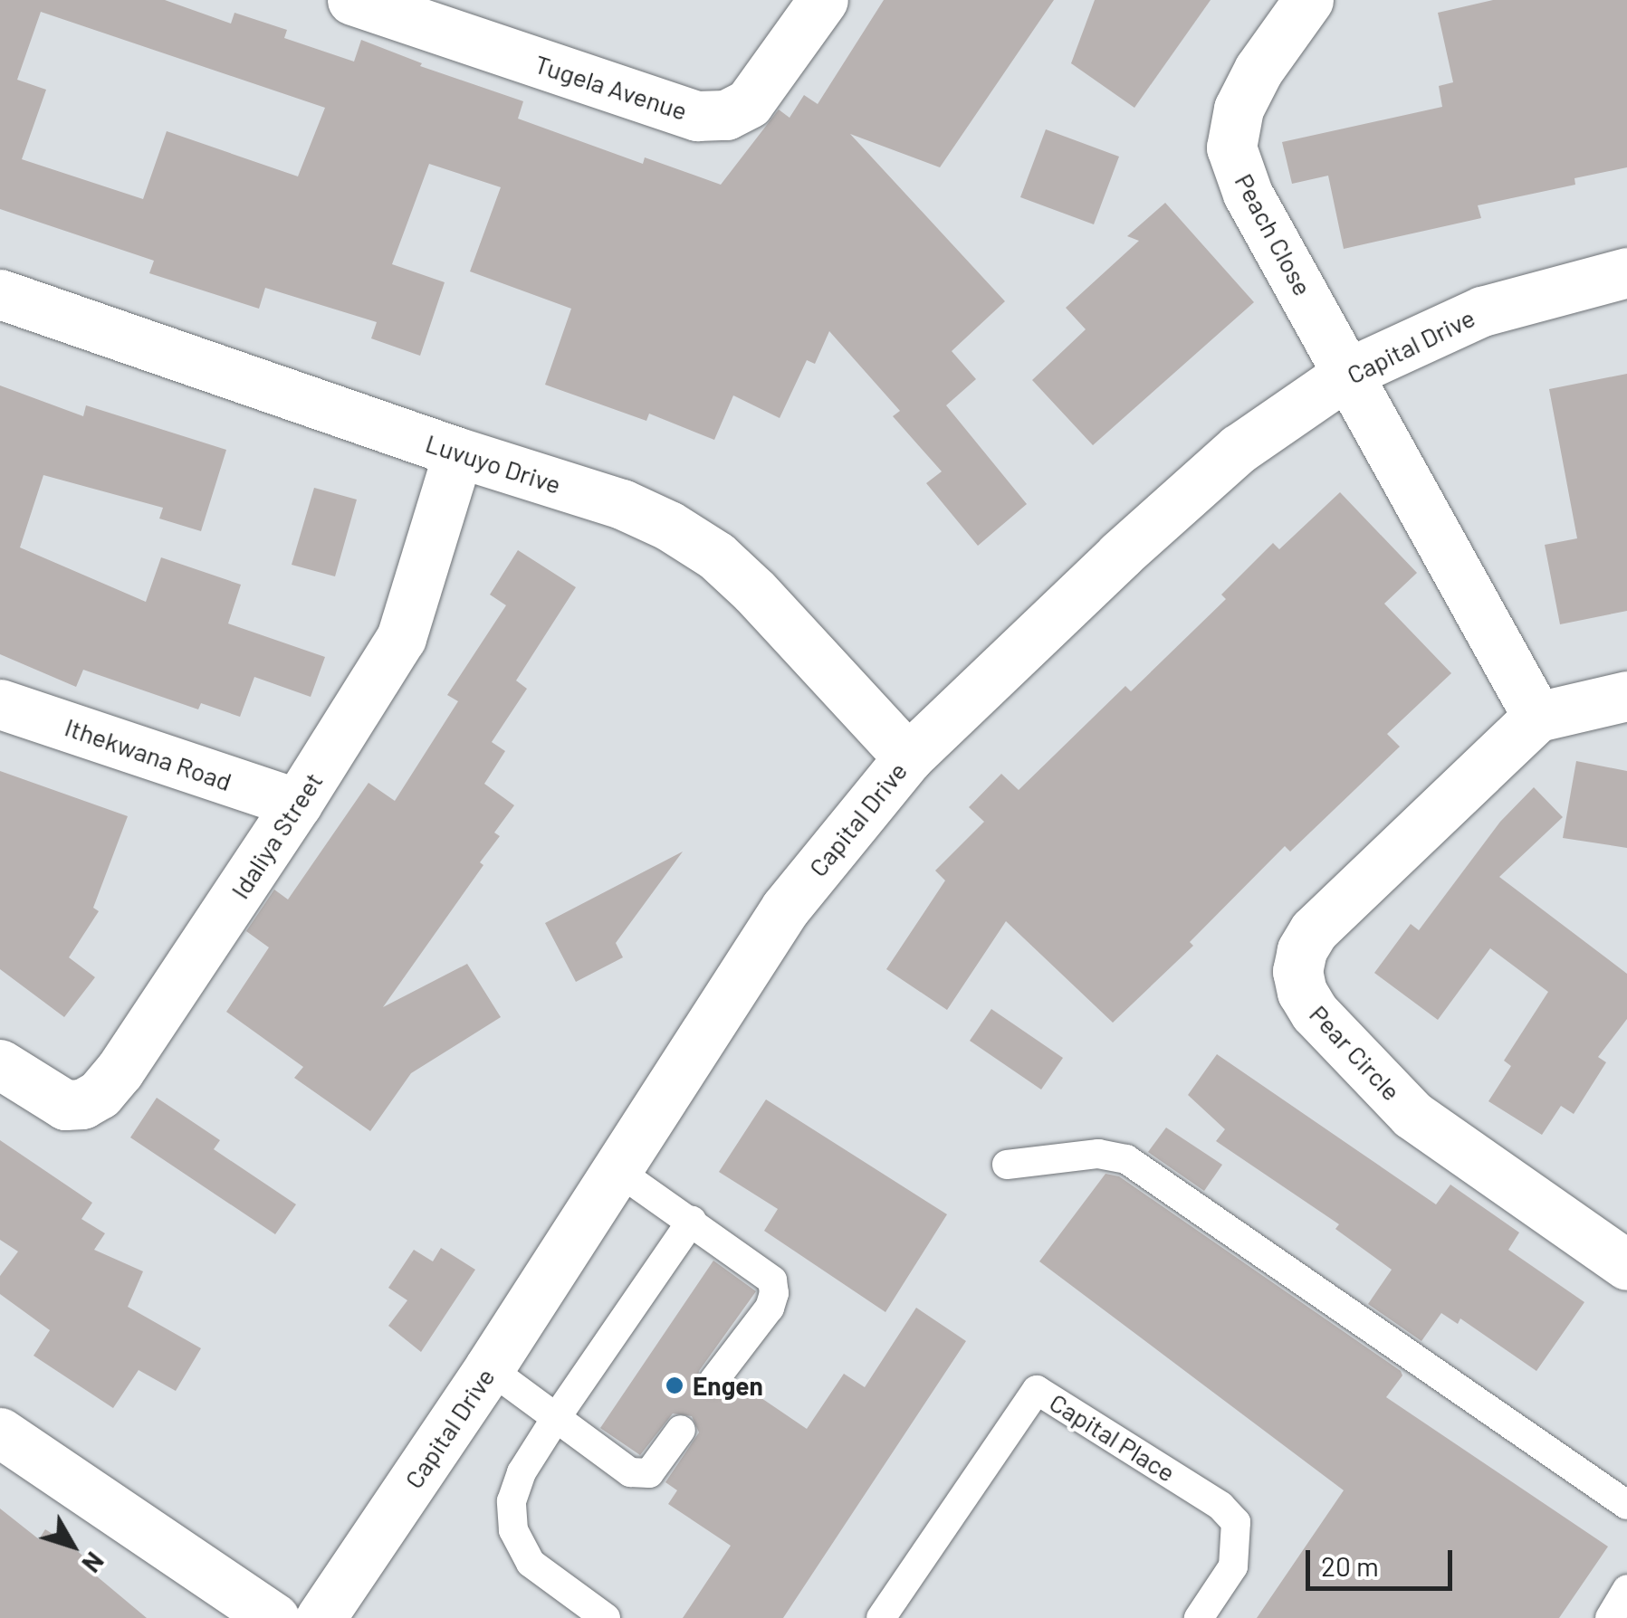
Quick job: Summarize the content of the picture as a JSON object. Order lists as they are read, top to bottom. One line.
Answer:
{"streets":{"street":["Tugela Avenue","Peach Close","Capital Drive","Luvuyo Drive","Ithekwana Road","Idaliya Street","Pear Circle"],"lane":["Capital Place"]},"crossings":[["Peach Close","Capital Drive"],["Capital Drive","Luvuyo Drive"],["Luvuyo Drive","Idaliya Street"],["Ithekwana Road","Idaliya Street"]],"places":["Engen"],"scale_bar":"20 m","north":"bottom right"}
